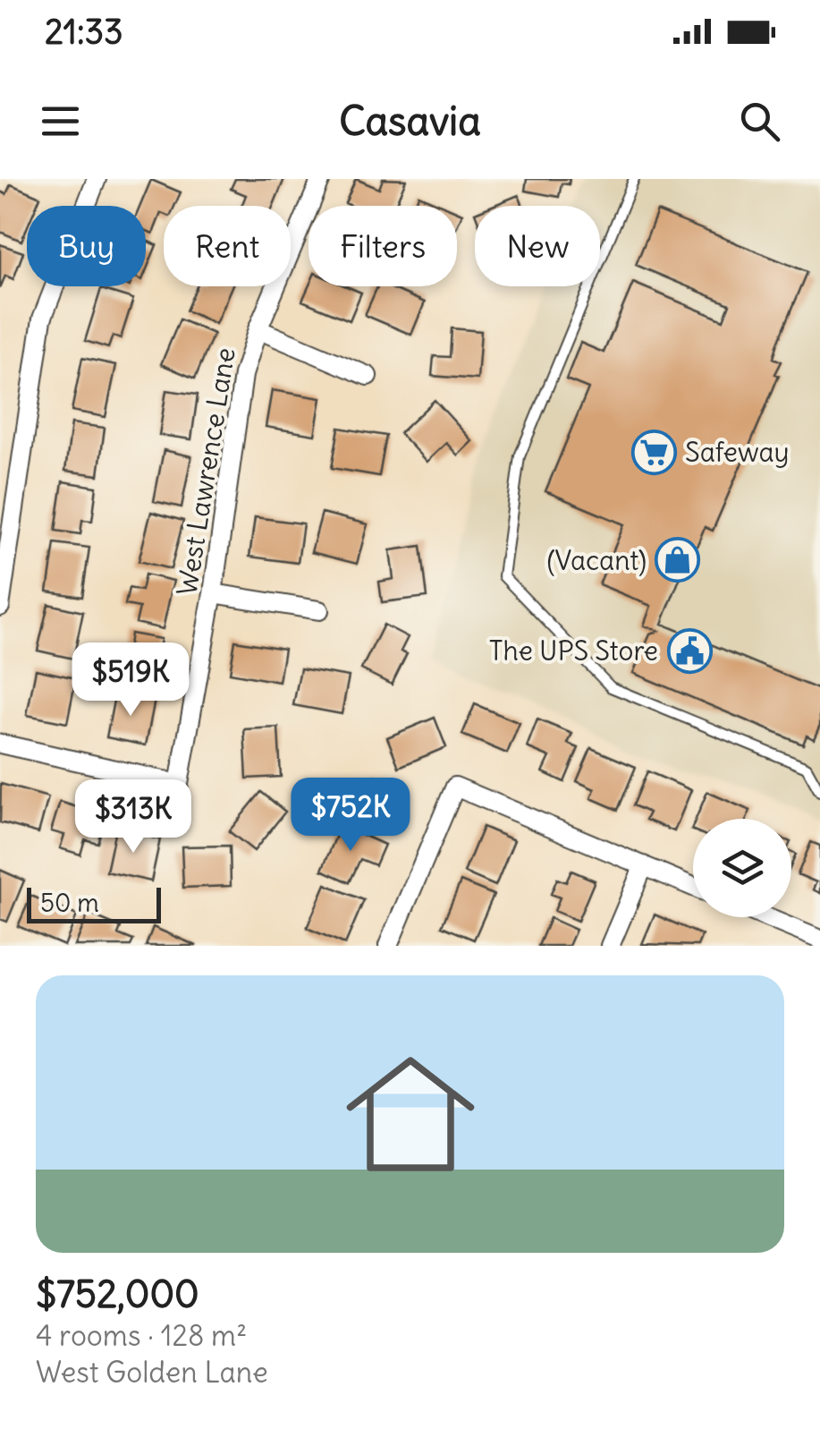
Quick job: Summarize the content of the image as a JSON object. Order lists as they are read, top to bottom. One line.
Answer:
{"streets":{"street":["West Lawrence Lane"]},"places":{"supermarket":["Safeway"],"shop":["(Vacant)"],"public building":["The UPS Store"]},"scale_bar":"50 m","page":{"status":"21:33","header":"Casavia","chip":["Buy","Rent","Filters","New"],"price":["$519K","$752K","$313K"],"scale":"50 m","list":[{"name":"$752,000","note":"4 rooms · 128 m² · West Golden Lane"}]}}
